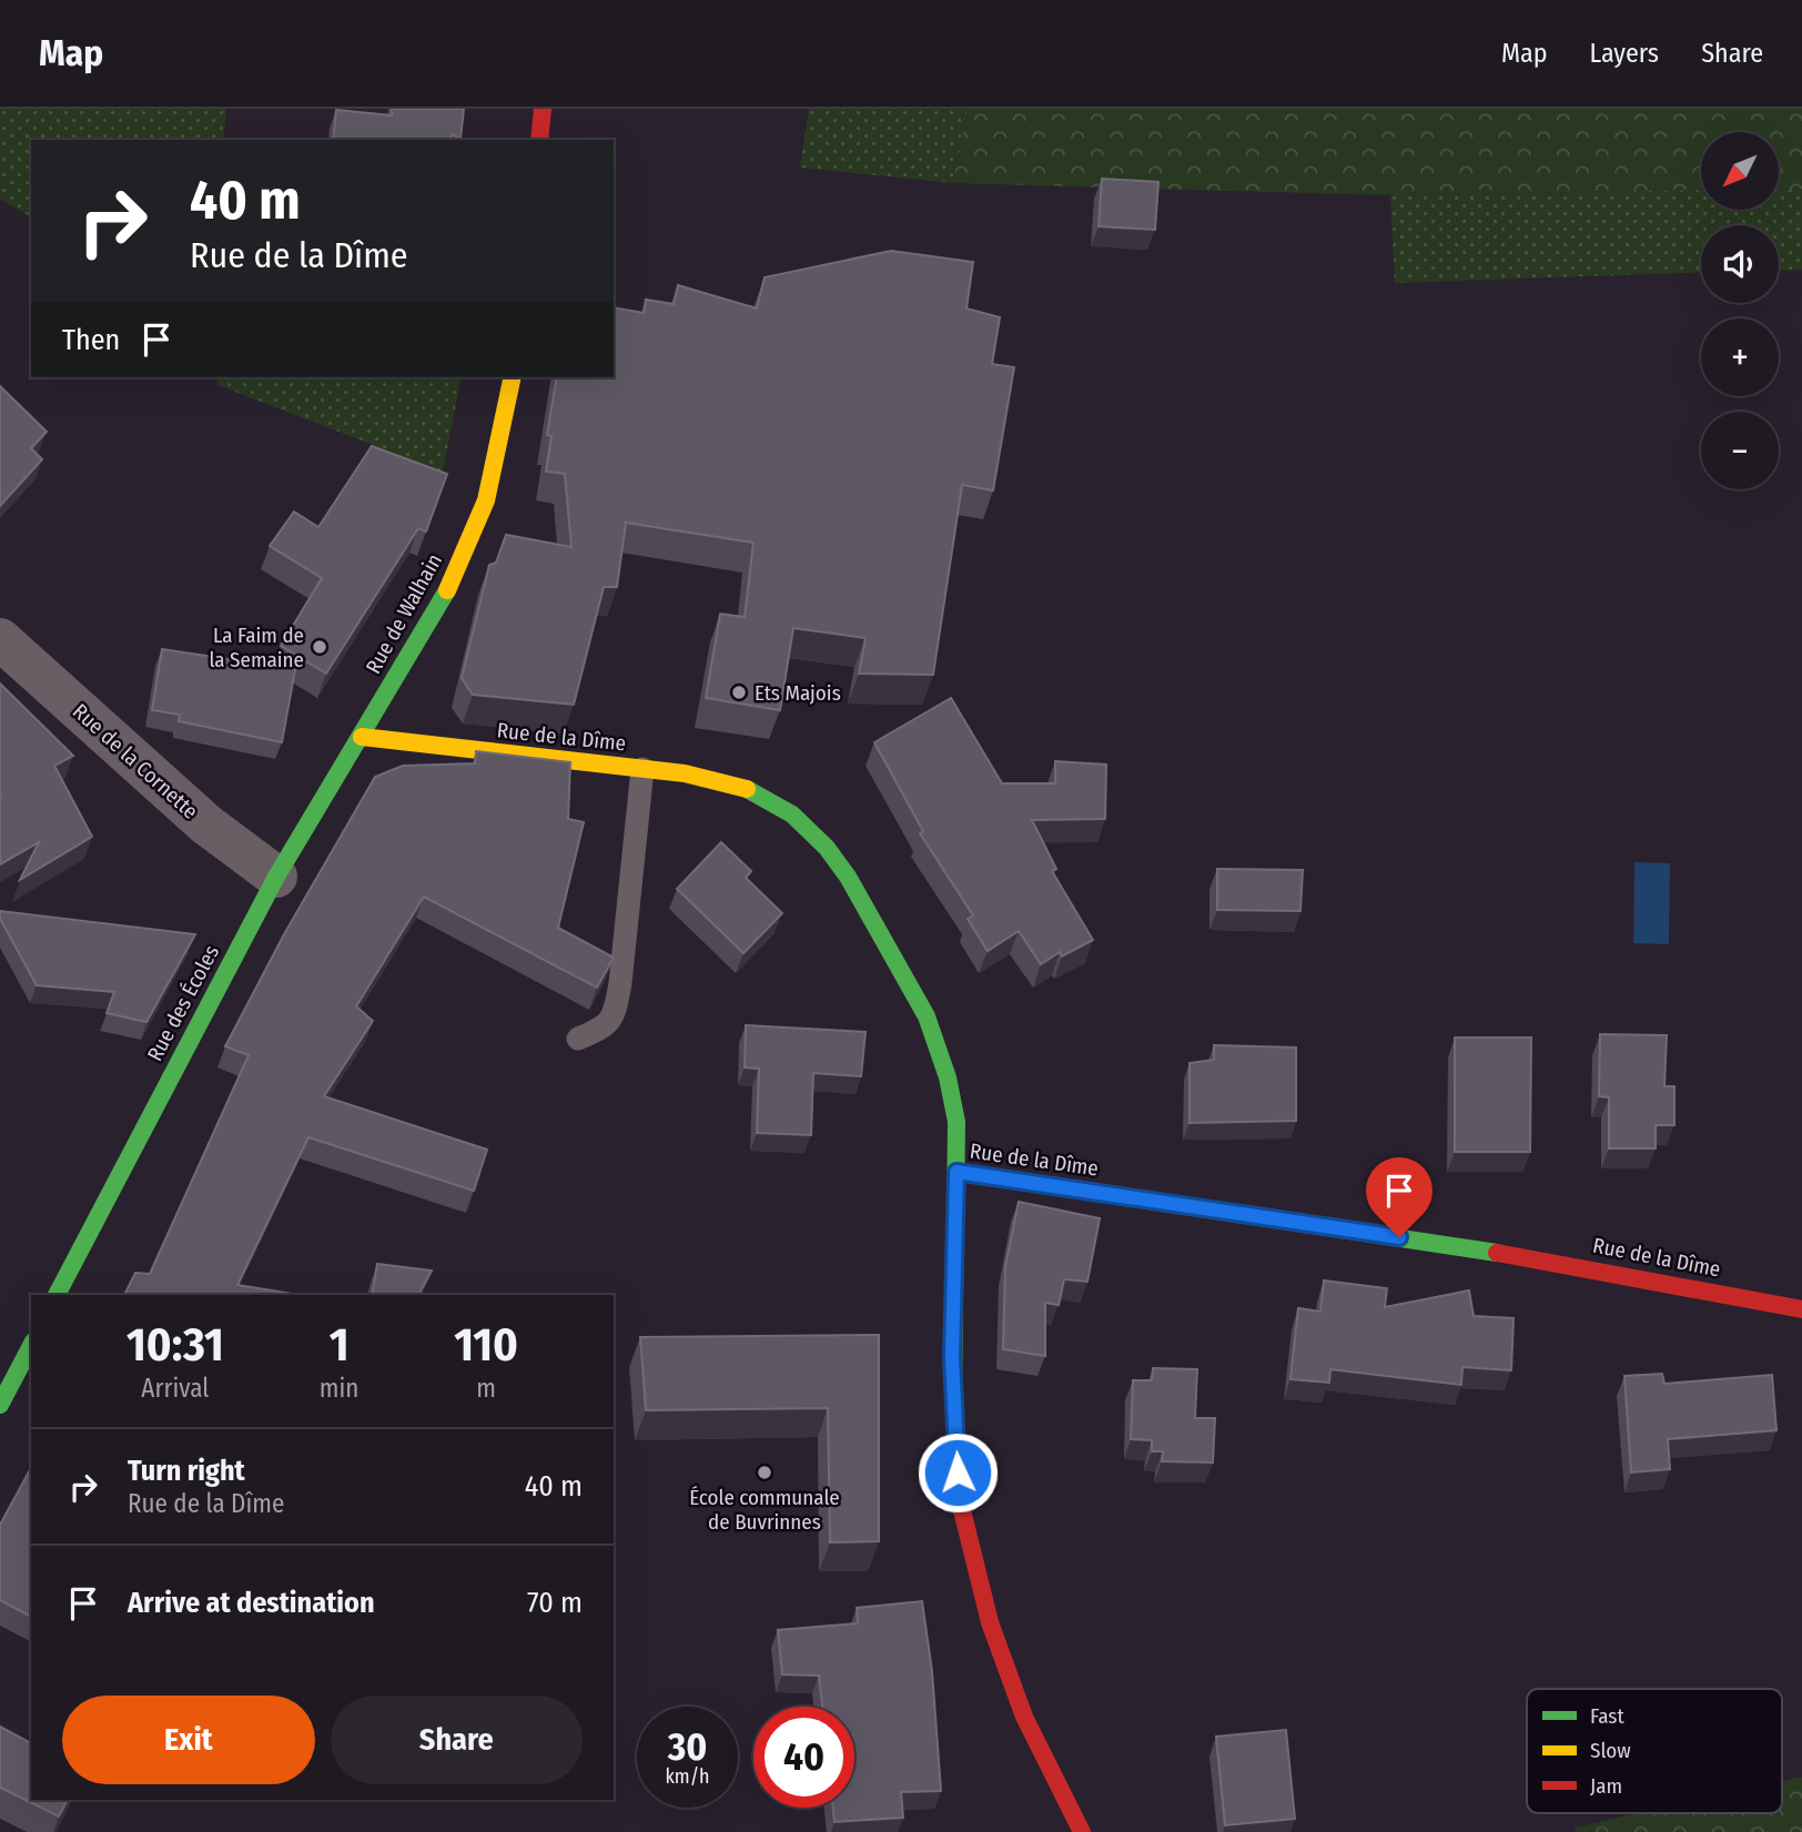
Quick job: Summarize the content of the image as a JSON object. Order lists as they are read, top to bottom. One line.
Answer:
{"streets":{"street":["Rue de Walhain","Rue de la Dîme","Rue de la Cornette","Rue des Écoles"]},"crossings":[["Rue de Walhain","Rue de la Dîme"],["Rue de Walhain","Rue des Écoles"],["Rue de la Dîme","Rue des Écoles"],["Rue de la Cornette","Rue des Écoles"]],"places":["La Faim de la Semaine","Ets Majois","École communale de Buvrinnes"],"legend":["Fast","Slow","Jam"],"north":"bottom left","page":{"header":"Map","nav":["Map","Layers","Share"],"map_buttons":["+","−"],"turn":["40 m","Rue de la Dîme"],"then":"Then","eta":["10:31","Arrival","1","min","110","m"],"list":[{"name":"Turn right","note":"Rue de la Dîme","value":"40 m"},{"name":"Arrive at destination","value":"70 m"}],"buttons":["Exit","Share"],"speed":"30 km/h","limit":"40"}}
